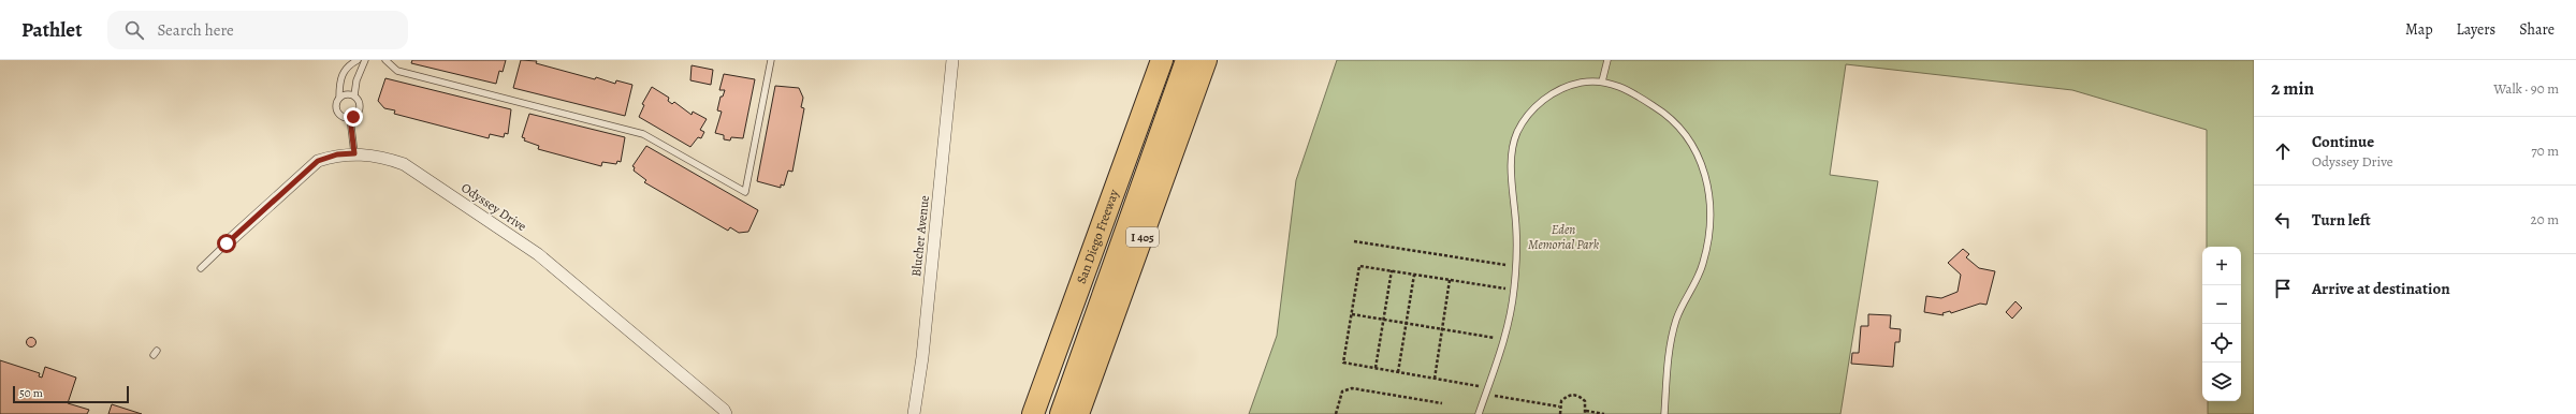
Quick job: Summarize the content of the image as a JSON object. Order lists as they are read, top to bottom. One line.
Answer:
{"streets":{"highway":["San Diego Freeway","I 405"],"street":["Odyssey Drive","Blucher Avenue"]},"parks":["Eden Memorial Park"],"scale_bar":"50 m","page":{"header":"Pathlet","search":"Search here","nav":["Map","Layers","Share"],"heading":["2 min","Walk · 90 m"],"list":[["Continue","Odyssey Drive","70 m"],["Turn left","20 m"],"Arrive at destination"],"map_buttons":["+","−"],"scale":"50 m"}}
